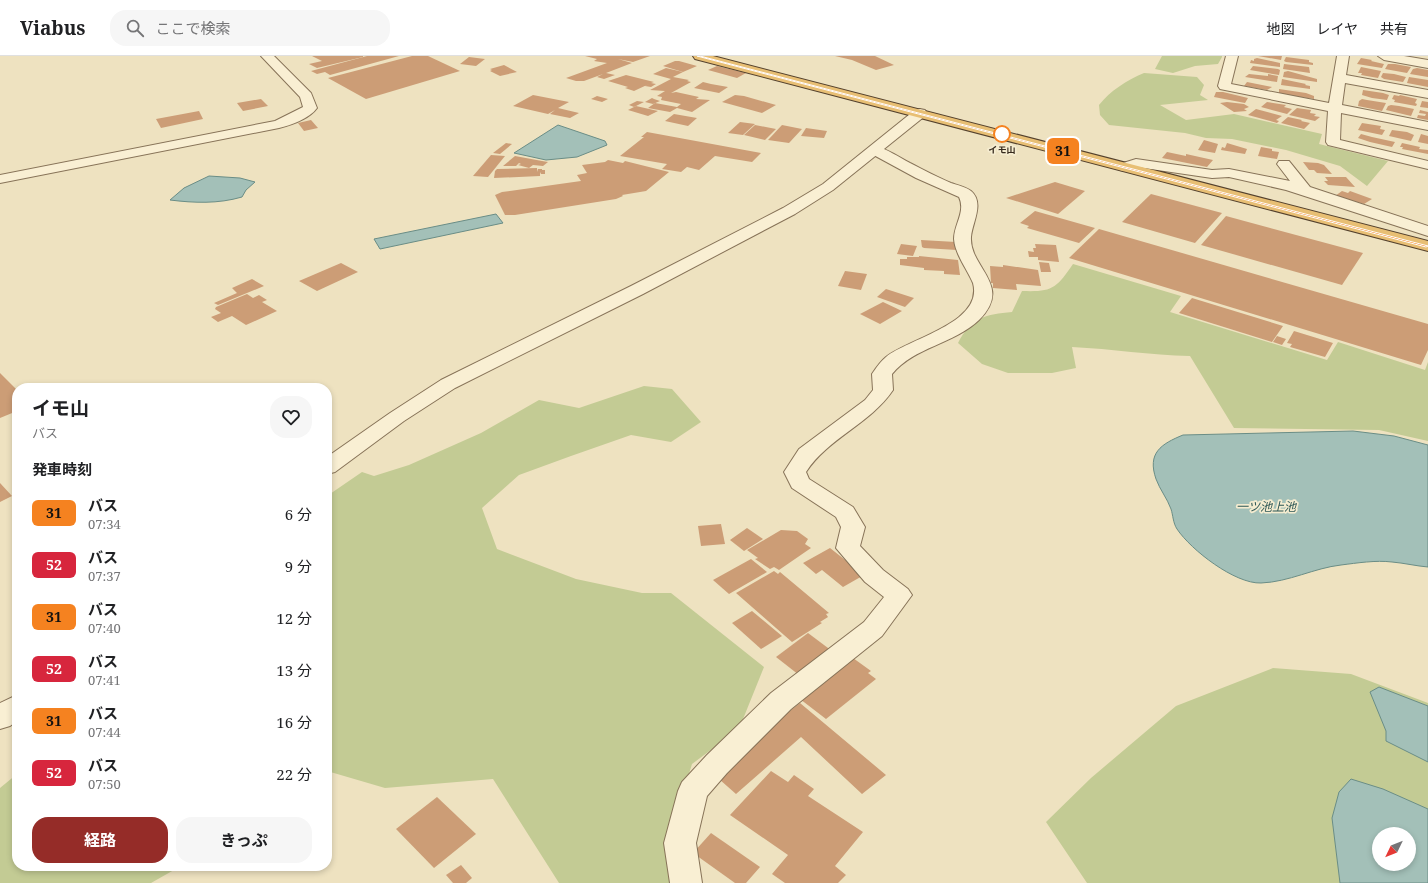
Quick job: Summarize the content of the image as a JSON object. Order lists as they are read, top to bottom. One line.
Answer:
{"water":["一ツ池上池"],"places":["イモ山"],"lines":["bus line 31"],"north":"bottom left","page":{"header":"Viabus","search":"ここで検索","nav":["地図","レイヤ","共有"],"on_map":"31","heading":[["イモ山","バス"],"発車時刻"],"list":[{"mark":"31","name":"バス","note":"07:34","value":"6 分"},{"mark":"52","name":"バス","note":"07:37","value":"9 分"},{"mark":"31","name":"バス","note":"07:40","value":"12 分"},{"mark":"52","name":"バス","note":"07:41","value":"13 分"},{"mark":"31","name":"バス","note":"07:44","value":"16 分"},{"mark":"52","name":"バス","note":"07:50","value":"22 分"}],"buttons":["経路","きっぷ"]}}
